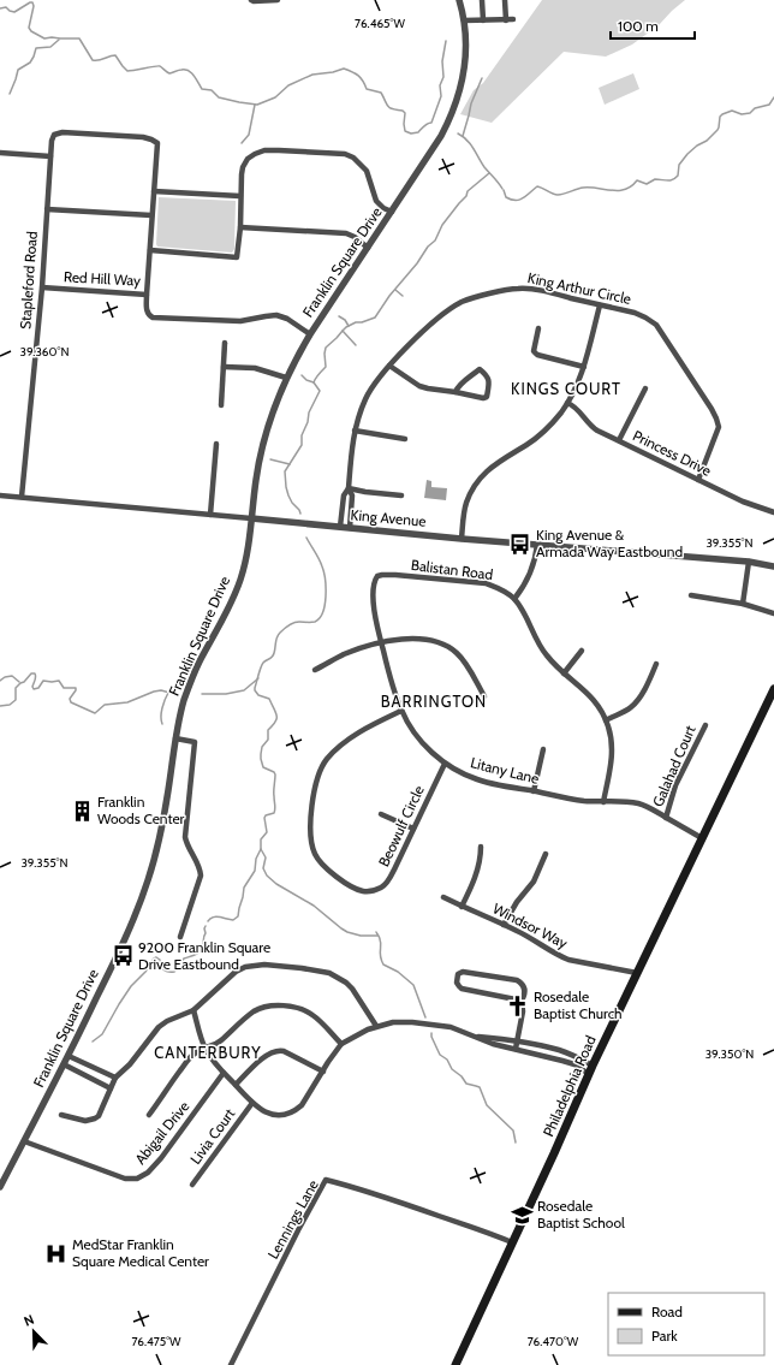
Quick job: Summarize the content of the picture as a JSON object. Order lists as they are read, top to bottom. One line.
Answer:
{"streets":{"main road":["Philadelphia Road"],"street":["Franklin Square Drive","Red Hill Way","Stapleford Road","King Arthur Circle","Princess Drive","King Avenue","Balistan Road","Galahad Court","Litany Lane","Beowulf Circle","Windsor Way","Abigail Drive","Livia Court","Lennings Lane"]},"crossings":[["Franklin Square Drive","King Avenue"],["Franklin Square Drive","Abigail Drive"],["Red Hill Way","Stapleford Road"],["Stapleford Road","King Avenue"],["King Arthur Circle","Princess Drive"],["King Arthur Circle","King Avenue"],["Balistan Road","Litany Lane"],["Galahad Court","Litany Lane"],["Litany Lane","Beowulf Circle"],["Litany Lane","Philadelphia Road"],["Windsor Way","Philadelphia Road"],["Philadelphia Road","Lennings Lane"]],"districts":["KINGS COURT","BARRINGTON","CANTERBURY"],"places":{"bus stop":["King Avenue & Armada Way Eastbound","9200 Franklin Square Drive Eastbound"],"building":["Franklin Woods Center"],"church":["Rosedale Baptist Church"],"school or university":["Rosedale Baptist School"],"hospital":["MedStar Franklin Square Medical Center"]},"legend":["Road","Park"],"scale_bar":"100 m","north":"top left","coordinates":["76.465°W","39.360°N","39.355°N","39.350°N","76.475°W","76.470°W"]}
